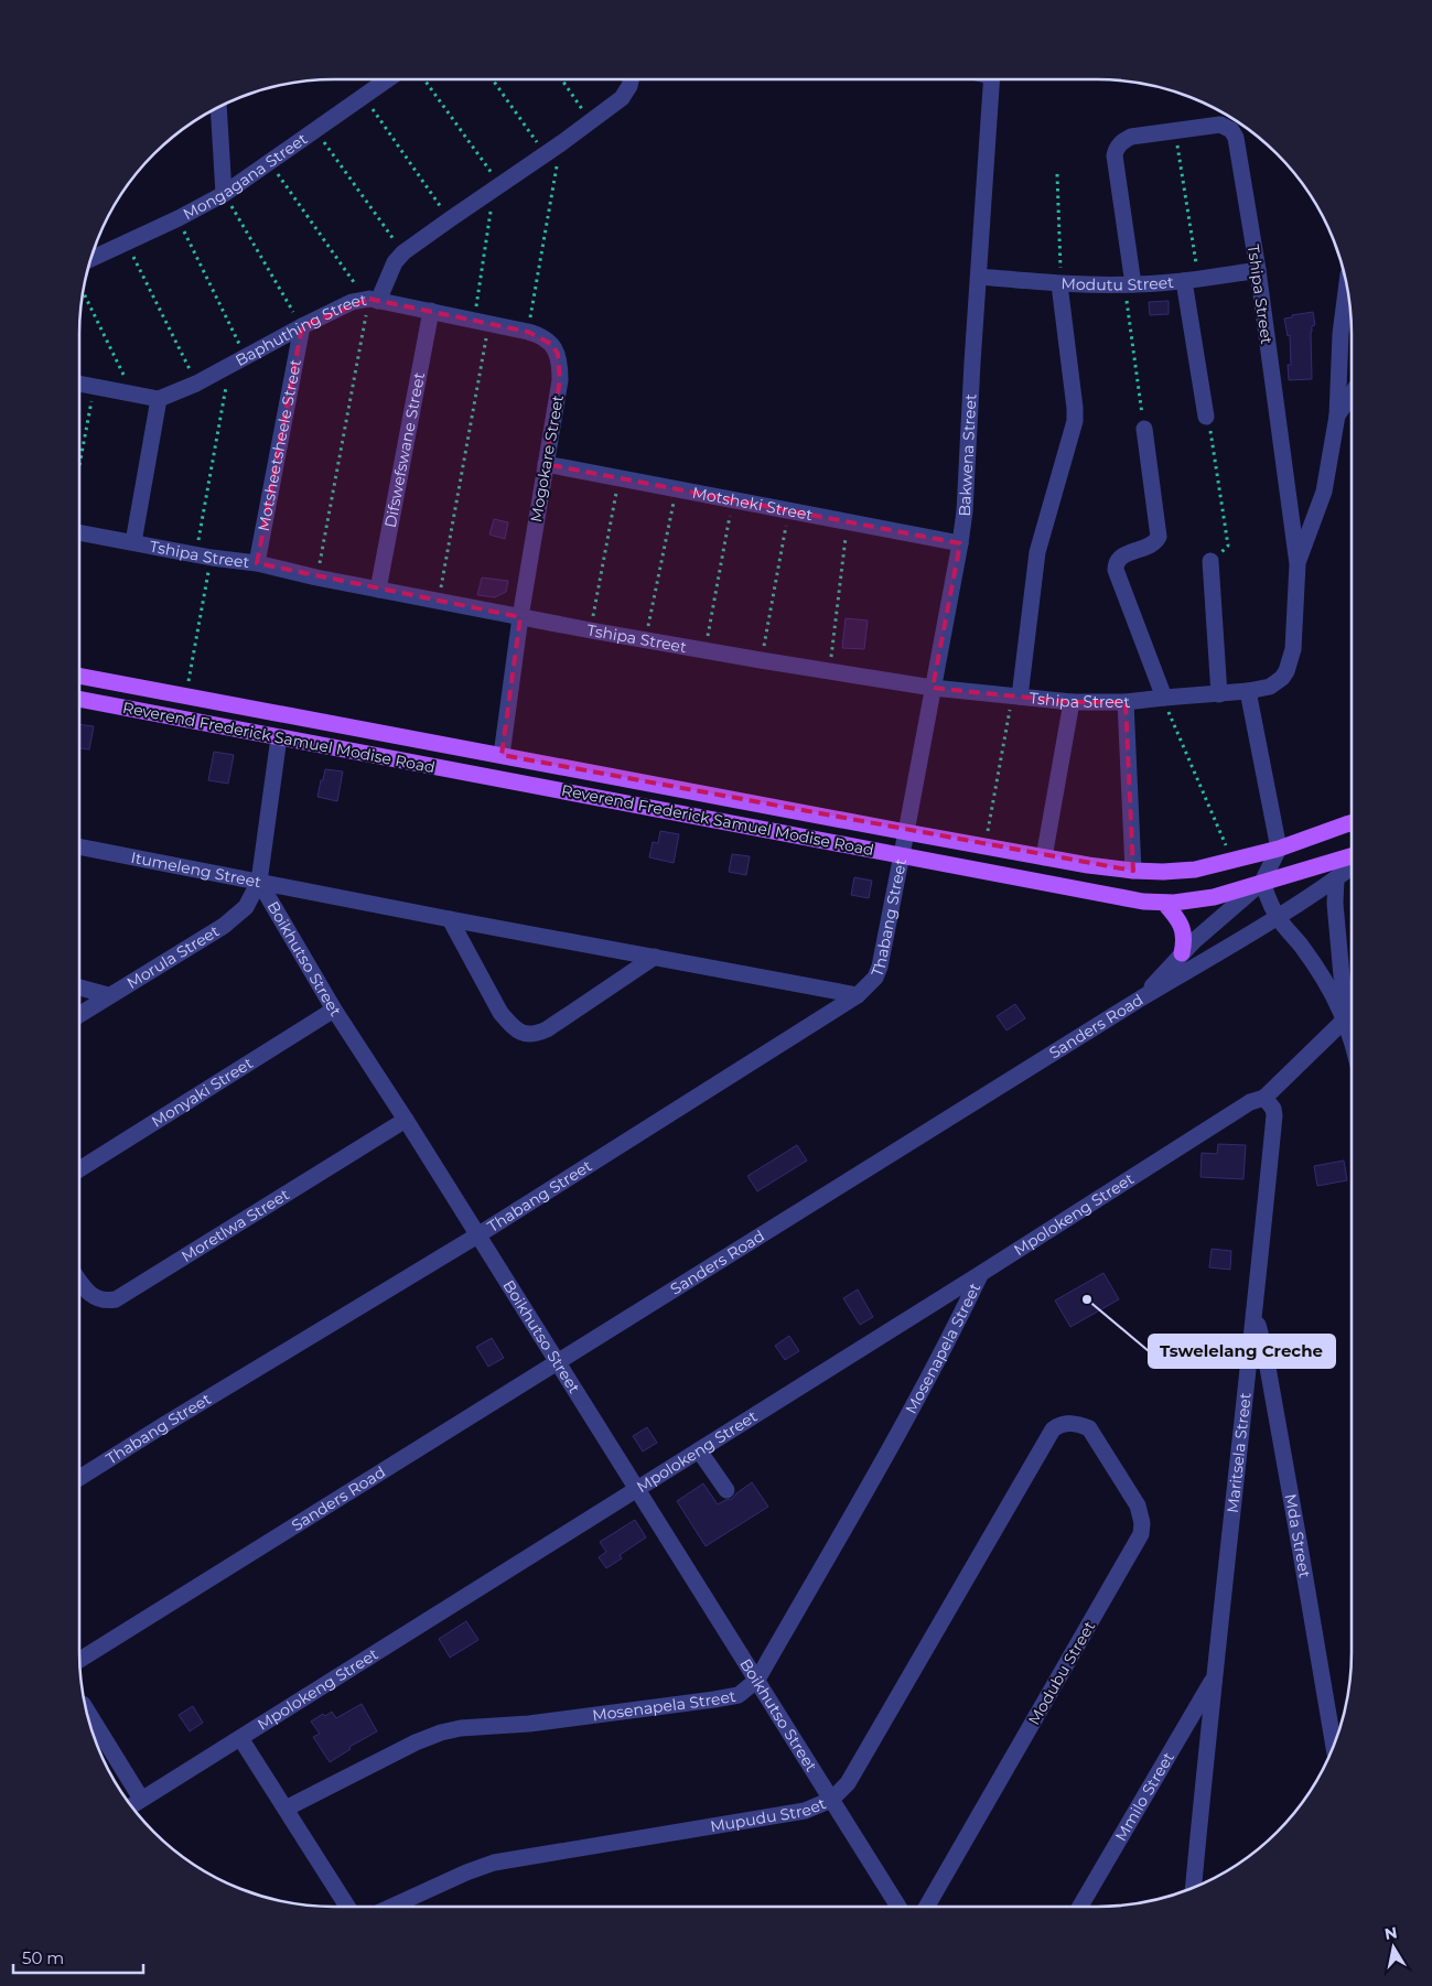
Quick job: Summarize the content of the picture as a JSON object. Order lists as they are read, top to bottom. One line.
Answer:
{"streets":{"main road":["Reverend Frederick Samuel Modise Road"],"street":["Mongagana Street","Modutu Street","Tshipa Street","Baphuthing Street","Motsheetsheele Street","Difswefswane Street","Bakwena Street","Mogokare Street","Motsheki Street","Itumeleng Street","Thabang Street","Morula Street","Boikhutso Street","Sanders Road","Monyaki Street","Mpolokeng Street","Moretlwa Street","Mosenapela Street","Maritsela Street","Mda Street","Modubu Street","Mmilo Street","Mupudu Street"]},"crossings":[["Modutu Street","Tshipa Street"],["Modutu Street","Bakwena Street"],["Tshipa Street","Motsheetsheele Street"],["Tshipa Street","Difswefswane Street"],["Tshipa Street","Bakwena Street"],["Tshipa Street","Mogokare Street"],["Baphuthing Street","Motsheetsheele Street"],["Baphuthing Street","Mogokare Street"],["Difswefswane Street","Mogokare Street"],["Bakwena Street","Motsheki Street"],["Bakwena Street","Reverend Frederick Samuel Modise Road"],["Bakwena Street","Thabang Street"],["Mogokare Street","Motsheki Street"],["Mogokare Street","Reverend Frederick Samuel Modise Road"],["Reverend Frederick Samuel Modise Road","Thabang Street"],["Itumeleng Street","Thabang Street"],["Itumeleng Street","Morula Street"],["Itumeleng Street","Boikhutso Street"],["Thabang Street","Boikhutso Street"],["Morula Street","Boikhutso Street"],["Boikhutso Street","Sanders Road"],["Boikhutso Street","Monyaki Street"],["Boikhutso Street","Mpolokeng Street"],["Boikhutso Street","Moretlwa Street"],["Boikhutso Street","Mosenapela Street"],["Boikhutso Street","Mupudu Street"],["Mpolokeng Street","Mosenapela Street"],["Mpolokeng Street","Maritsela Street"],["Maritsela Street","Mda Street"],["Maritsela Street","Mmilo Street"],["Modubu Street","Mupudu Street"]],"places":["Tswelelang Creche"],"scale_bar":"50 m","north":"top"}
